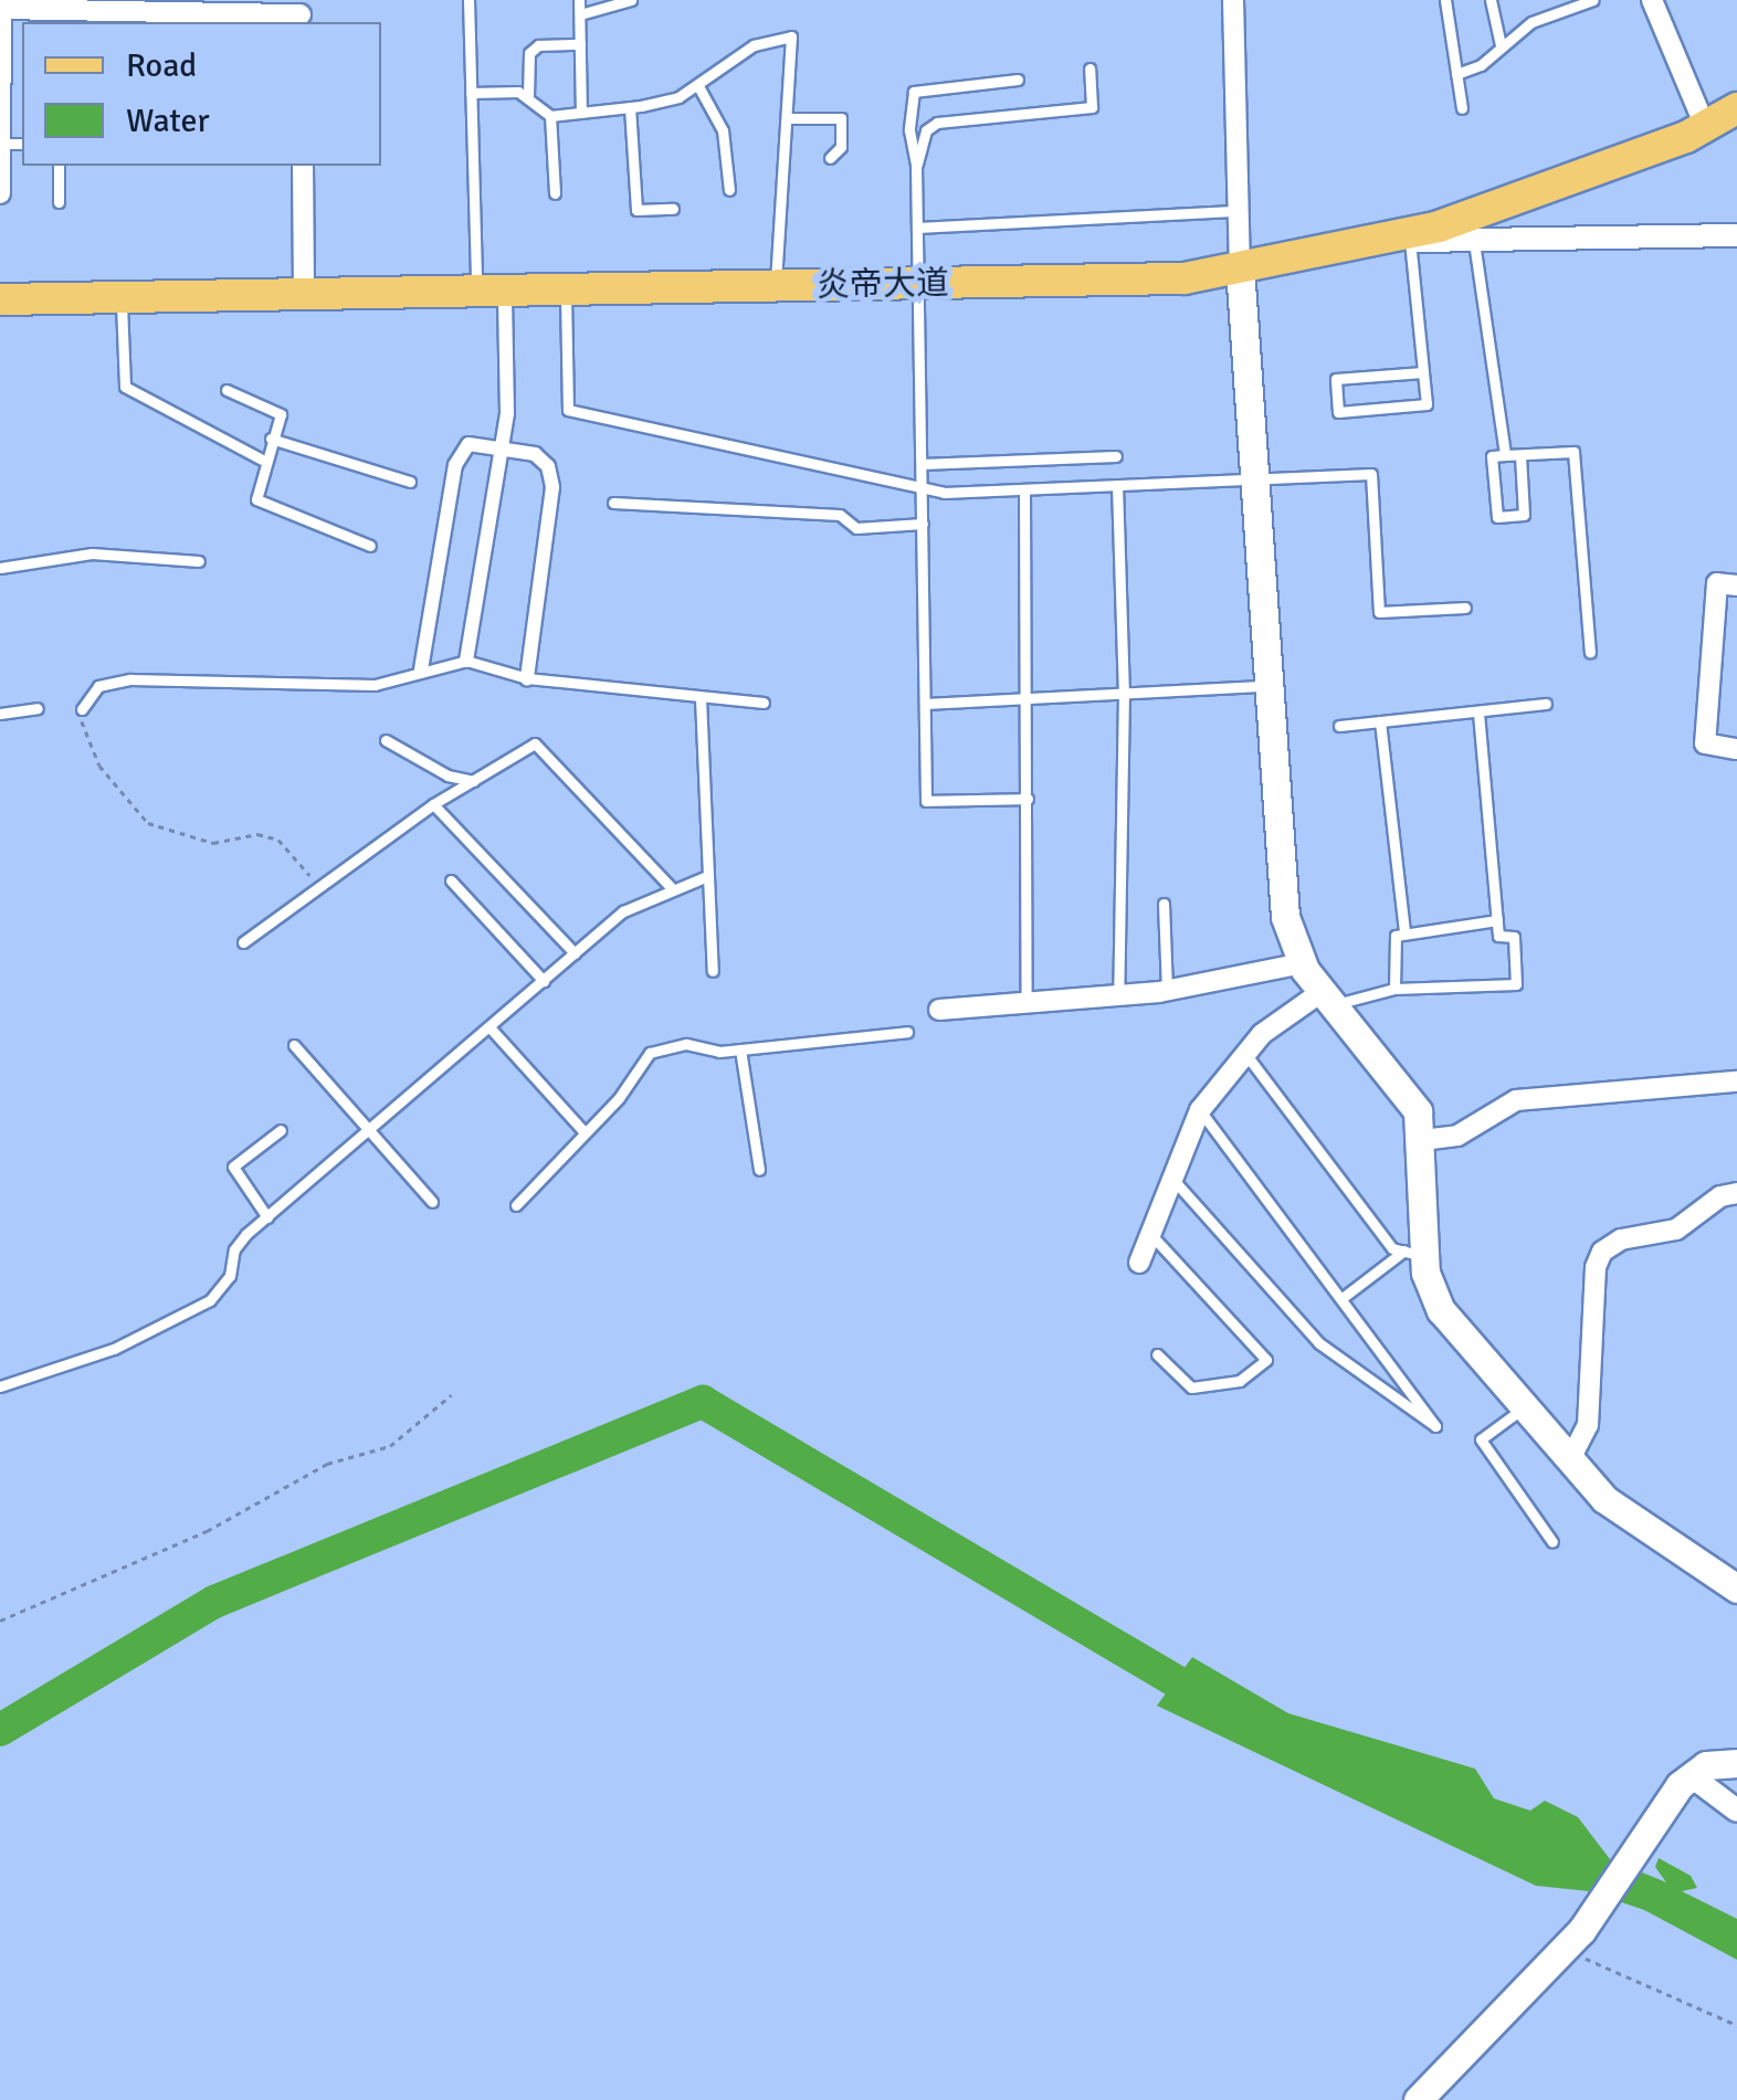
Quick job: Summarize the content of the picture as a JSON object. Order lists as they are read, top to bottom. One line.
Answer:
{"streets":{"main road":["炎帝大道"]},"legend":["Road","Water"]}
